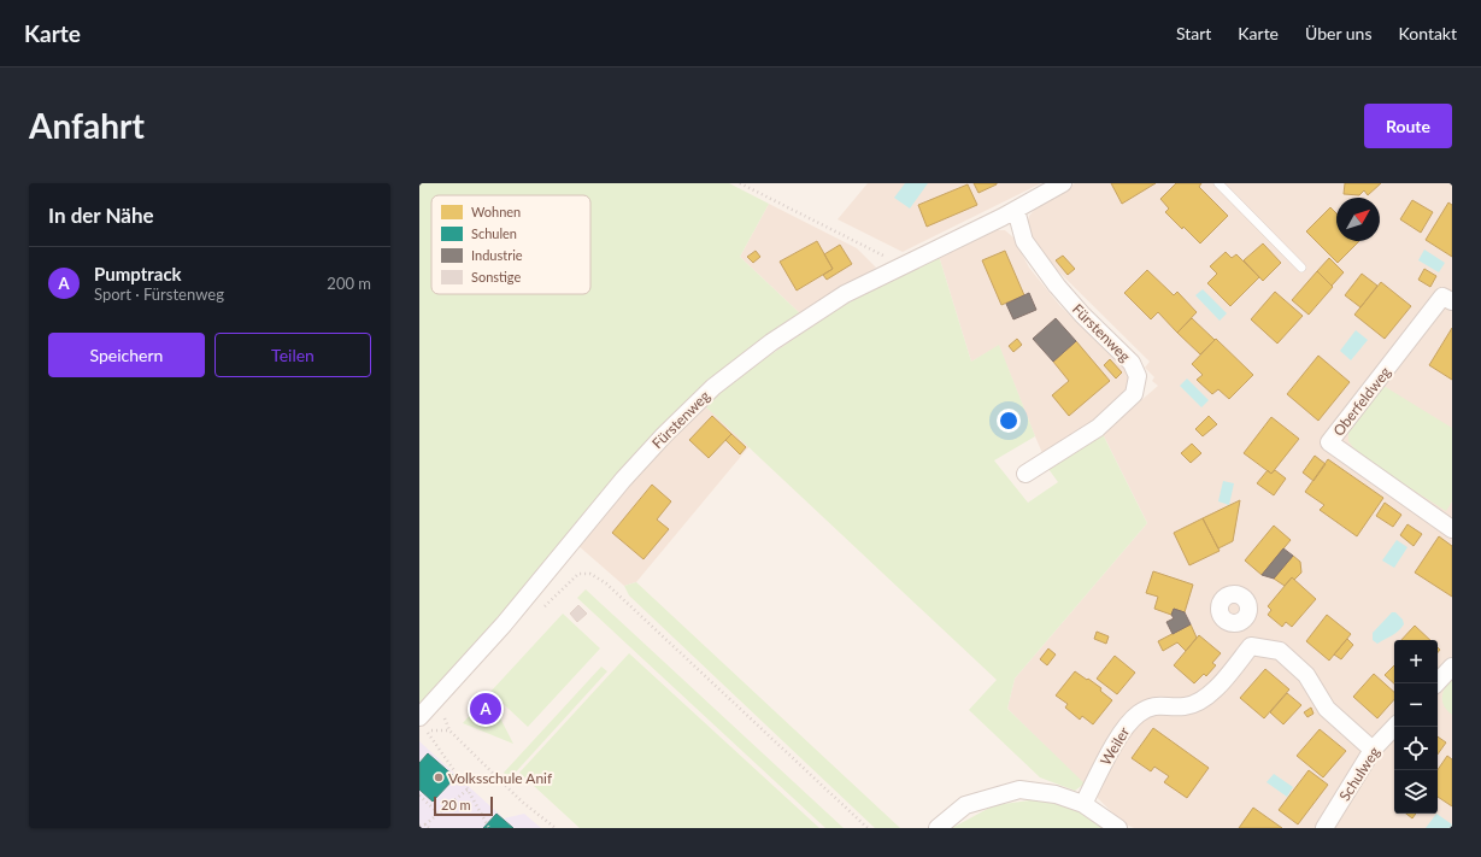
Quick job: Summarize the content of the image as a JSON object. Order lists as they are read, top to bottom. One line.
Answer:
{"streets":{"street":["Fürstenweg","Oberfeldweg","Weiler","Schulweg"]},"places":["Volksschule Anif"],"legend":["Wohnen","Schulen","Industrie","Sonstige"],"scale_bar":"20 m","north":"top right","page":{"header":"Karte","nav":["Start","Karte","Über uns","Kontakt"],"buttons":["Route",["Speichern","Teilen"]],"title":"Anfahrt","heading":"In der Nähe","list":[{"mark":"A","name":"Pumptrack","note":"Sport · Fürstenweg","value":"200 m"}],"map_buttons":["+","−"],"pins":"A","scale":"20 m"}}
